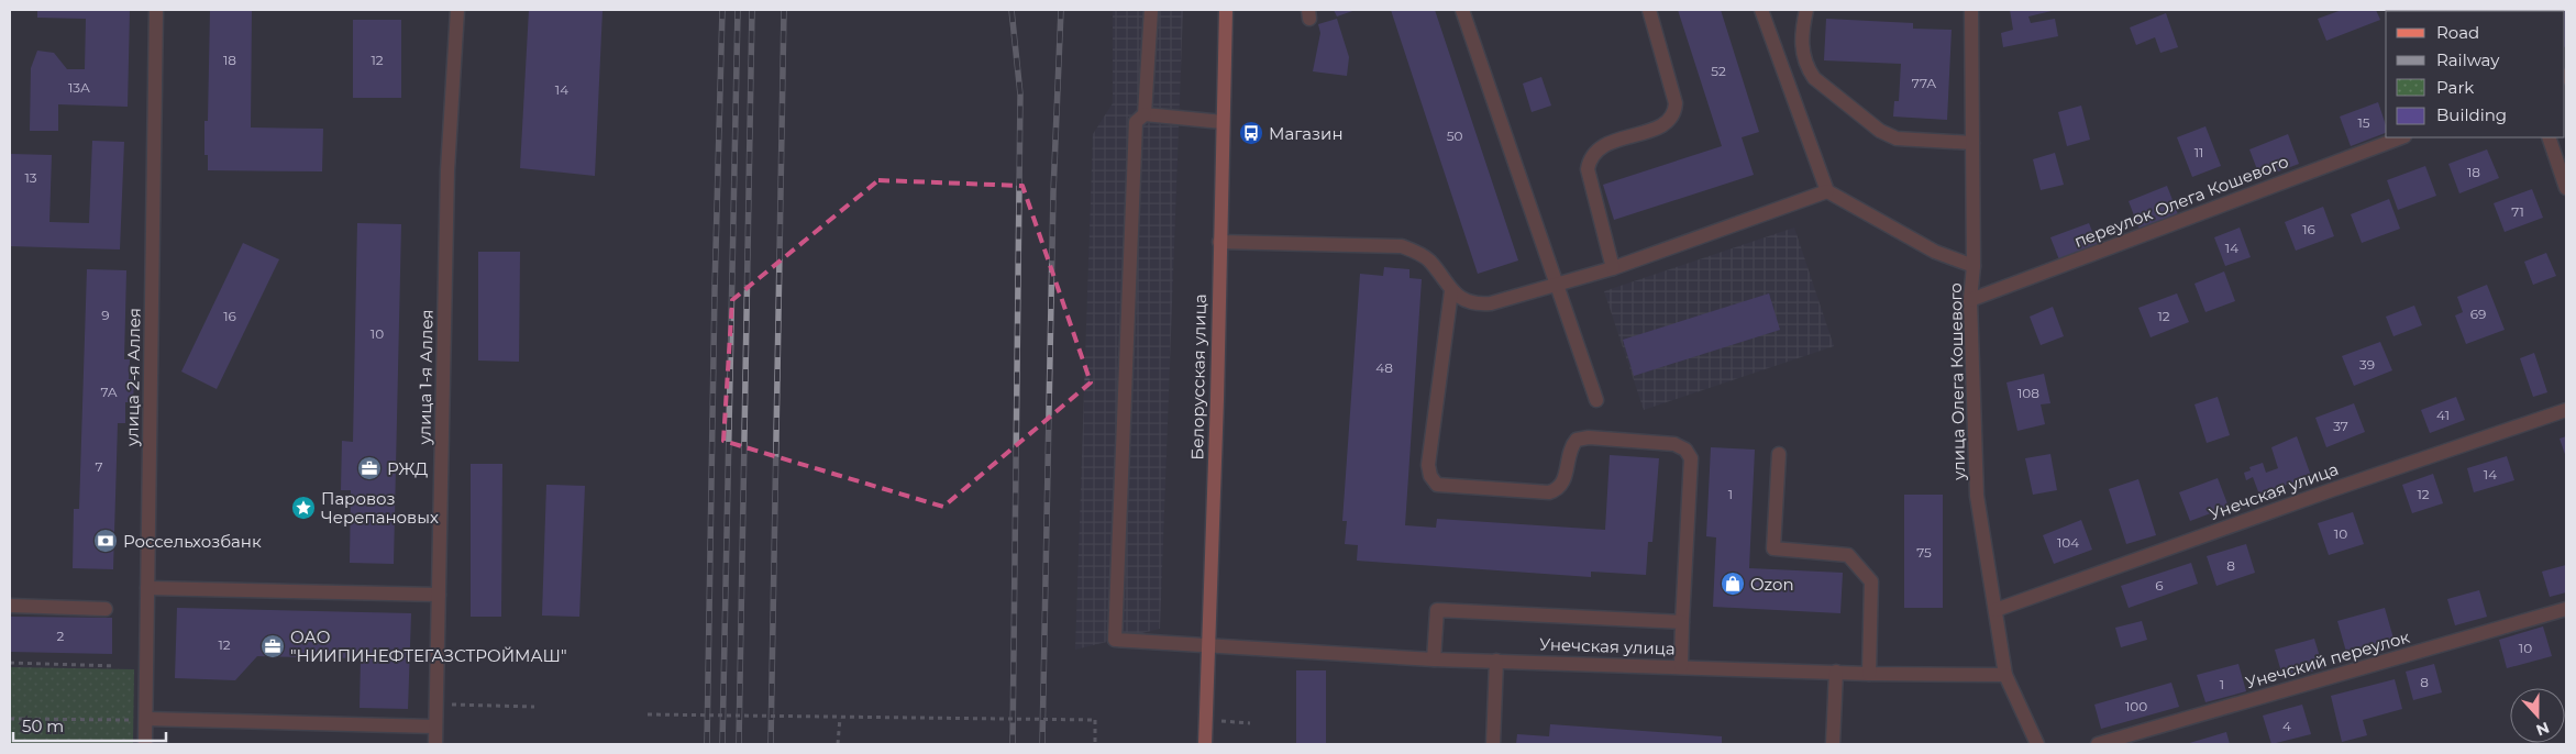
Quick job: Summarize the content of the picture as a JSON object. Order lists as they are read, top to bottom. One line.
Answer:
{"streets":{"main road":["Белорусская улица"],"street":["переулок Олега Кошевого","улица 2-я Аллея","улица 1-я Аллея","улица Олега Кошевого","Унечская улица","Унечский переулок"]},"crossings":[["переулок Олега Кошевого","улица Олега Кошевого"],["Белорусская улица","Унечская улица"],["улица Олега Кошевого","Унечская улица"]],"places":{"bus stop":["Магазин"],"office":["РЖД","ОАО \"НИИПИНЕФТЕГАЗСТРОЙМАШ\""],"place":["Паровоз Черепановых"],"bank":["Россельхозбанк"],"shop":["Ozon"]},"house_numbers":["18","12","52","77А","13А","14","15","50","11","18","13","71","16","14","69","9","16","12","10","39","48","7А","108","41","37","7","14","1","12","10","104","75","8","6","2","12","10","8","1","100","4"],"legend":["Road","Railway","Park","Building"],"scale_bar":"50 m","north":"bottom"}
